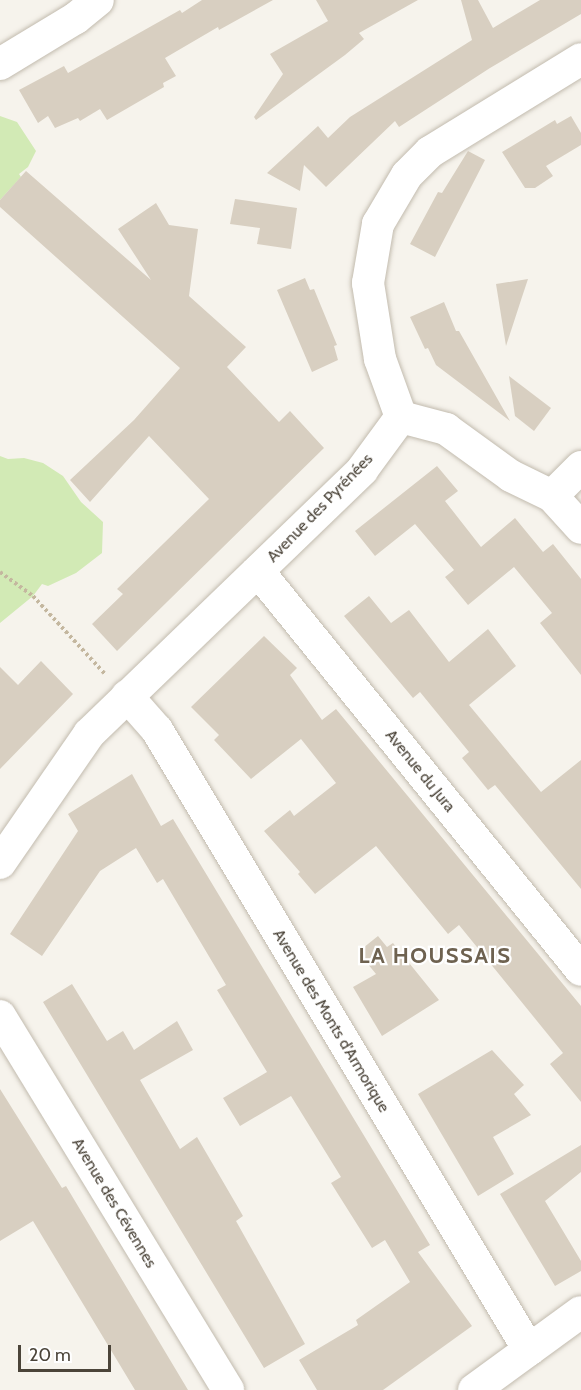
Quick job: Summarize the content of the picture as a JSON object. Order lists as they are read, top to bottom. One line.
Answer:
{"streets":{"street":["Avenue des Pyrénées","Avenue du Jura","Avenue des Monts d'Armorique","Avenue des Cévennes"]},"crossings":[["Avenue des Pyrénées","Avenue du Jura"],["Avenue des Pyrénées","Avenue des Monts d'Armorique"]],"districts":["LA HOUSSAIS"],"scale_bar":"20 m"}
